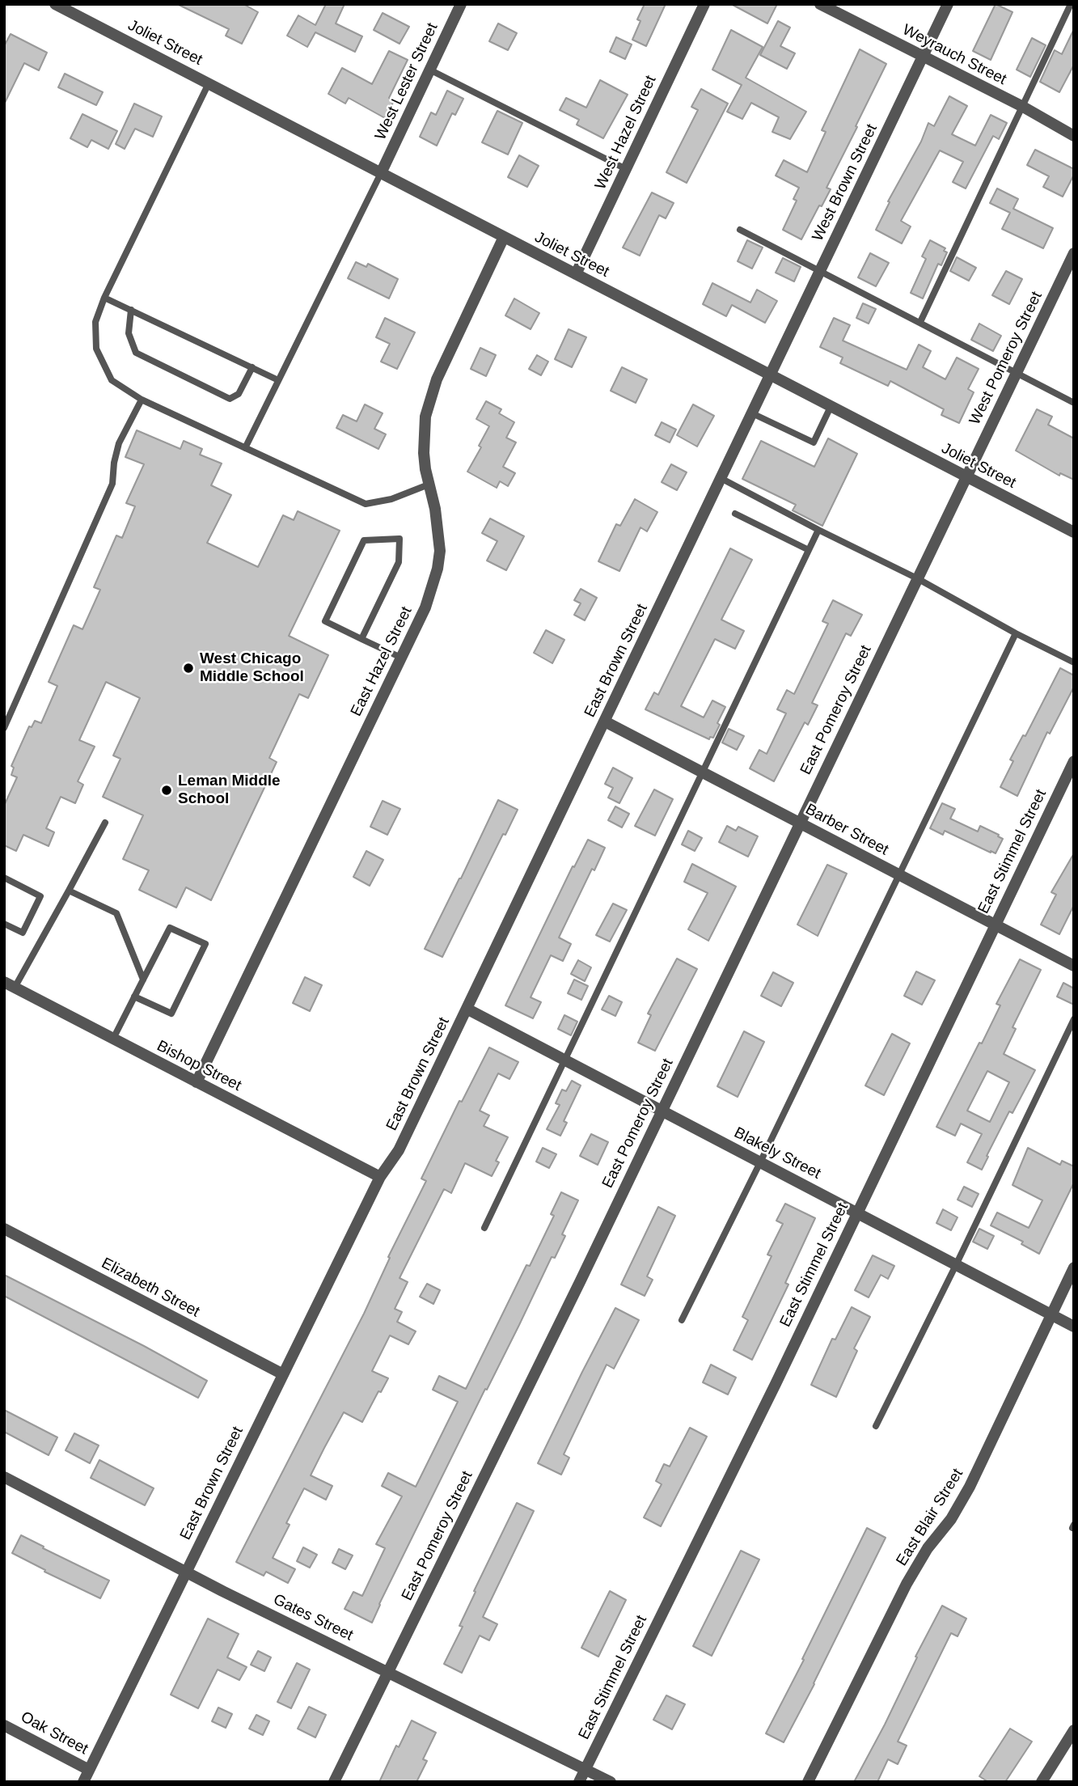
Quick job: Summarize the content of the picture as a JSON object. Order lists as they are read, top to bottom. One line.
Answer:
{"streets":{"street":["Joliet Street","Weyrauch Street","West Lester Street","West Hazel Street","West Brown Street","West Pomeroy Street","East Brown Street","East Hazel Street","East Pomeroy Street","Barber Street","East Stimmel Street","Bishop Street","Blakely Street","Elizabeth Street","East Blair Street","Gates Street","Oak Street"]},"crossings":[["Joliet Street","West Lester Street"],["Joliet Street","West Hazel Street"],["Joliet Street","West Brown Street"],["Joliet Street","West Pomeroy Street"],["Joliet Street","East Brown Street"],["Joliet Street","East Hazel Street"],["Joliet Street","East Pomeroy Street"],["Weyrauch Street","West Brown Street"],["West Brown Street","East Brown Street"],["West Pomeroy Street","East Pomeroy Street"],["East Brown Street","Barber Street"],["East Brown Street","Bishop Street"],["East Brown Street","Blakely Street"],["East Brown Street","Elizabeth Street"],["East Brown Street","Gates Street"],["East Brown Street","Oak Street"],["East Hazel Street","Bishop Street"],["East Pomeroy Street","Barber Street"],["East Pomeroy Street","Blakely Street"],["East Pomeroy Street","Gates Street"],["Barber Street","East Stimmel Street"],["East Stimmel Street","Blakely Street"],["East Stimmel Street","Gates Street"],["Blakely Street","East Blair Street"]],"places":["West Chicago Middle School","Leman Middle School"]}
